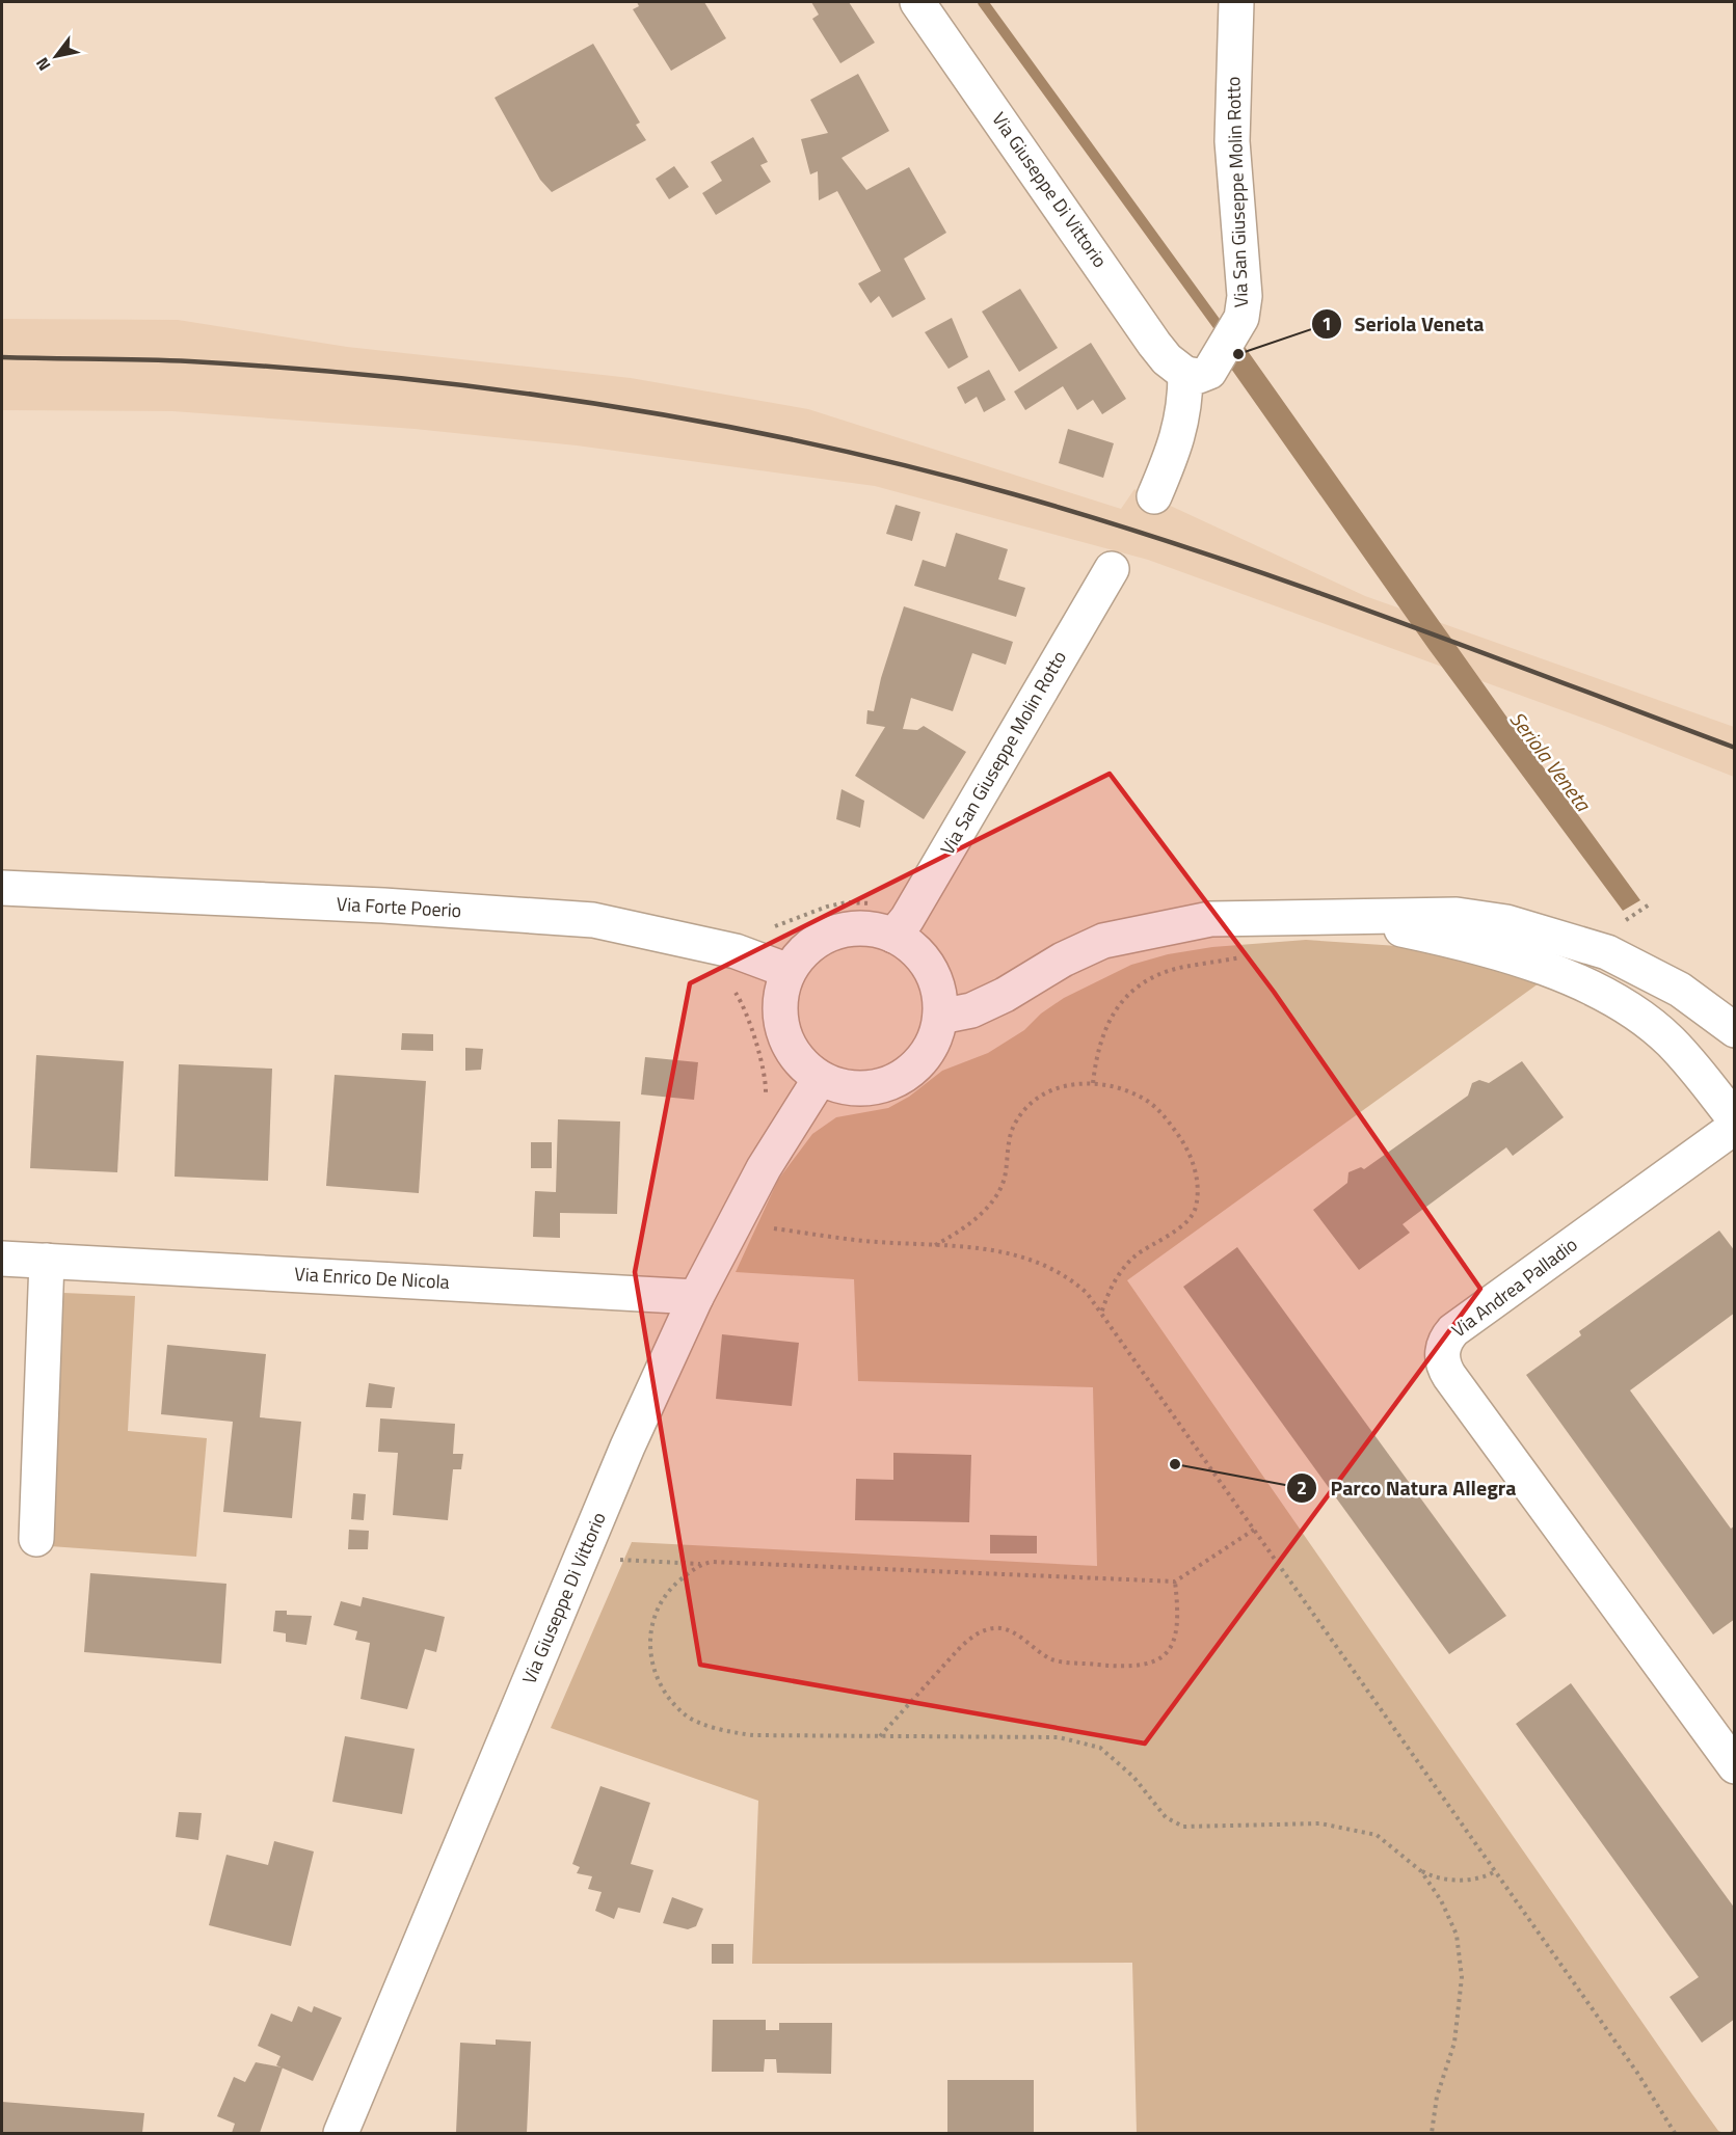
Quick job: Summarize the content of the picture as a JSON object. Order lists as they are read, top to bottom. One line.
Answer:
{"streets":{"street":["Via Giuseppe Di Vittorio","Via San Giuseppe Molin Rotto","Via Forte Poerio","Via Enrico De Nicola","Via Andrea Palladio"]},"crossings":[["Via Giuseppe Di Vittorio","Via San Giuseppe Molin Rotto"],["Via Giuseppe Di Vittorio","Via Forte Poerio"],["Via Giuseppe Di Vittorio","Via Enrico De Nicola"],["Via San Giuseppe Molin Rotto","Via Forte Poerio"]],"water":["Seriola Veneta"],"places":["Seriola Veneta","Parco Natura Allegra"],"north":"bottom left"}
